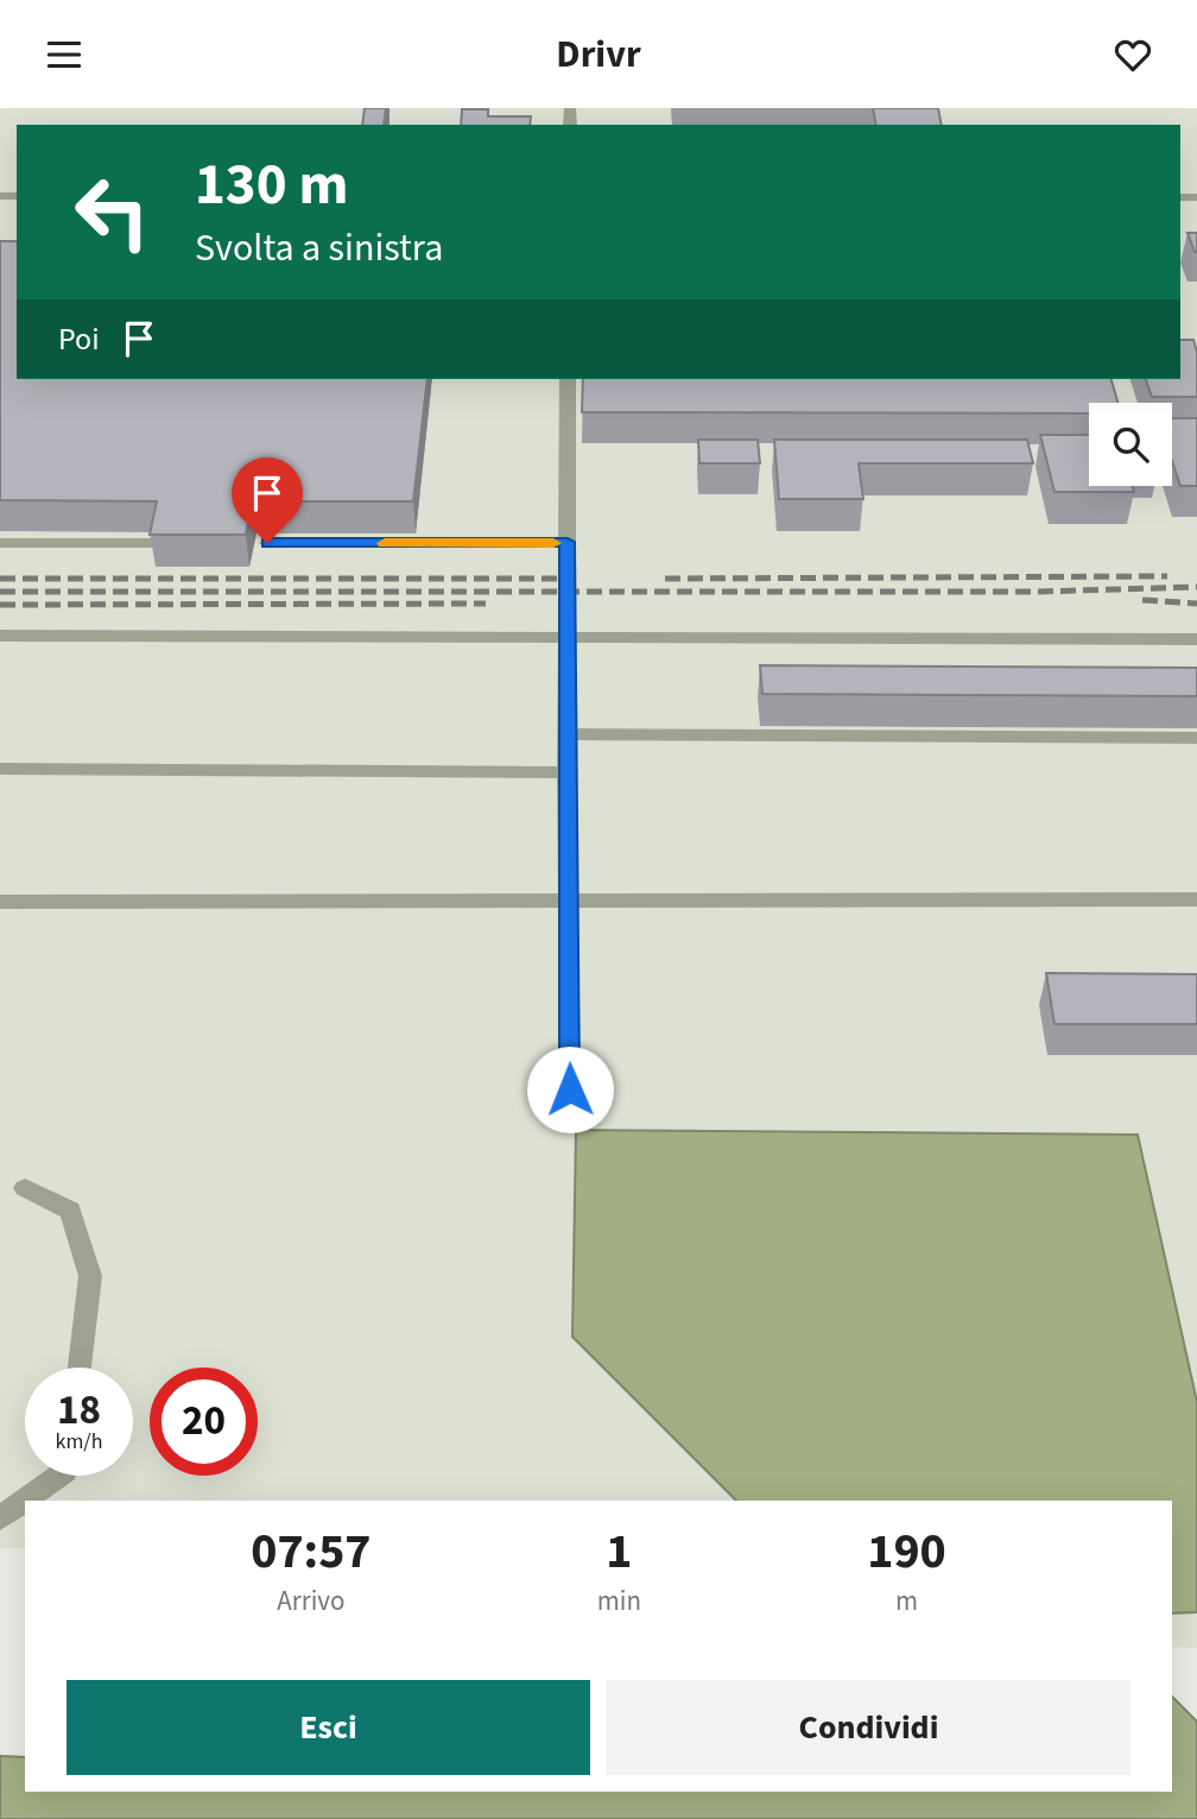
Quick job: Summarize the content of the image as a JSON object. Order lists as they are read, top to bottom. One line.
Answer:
{"page":{"header":"Drivr","turn":["130 m","Svolta a sinistra"],"then":"Poi","speed":"18 km/h","limit":"20","eta":["07:57","Arrivo","1","min","190","m"],"buttons":["Esci","Condividi"]}}
